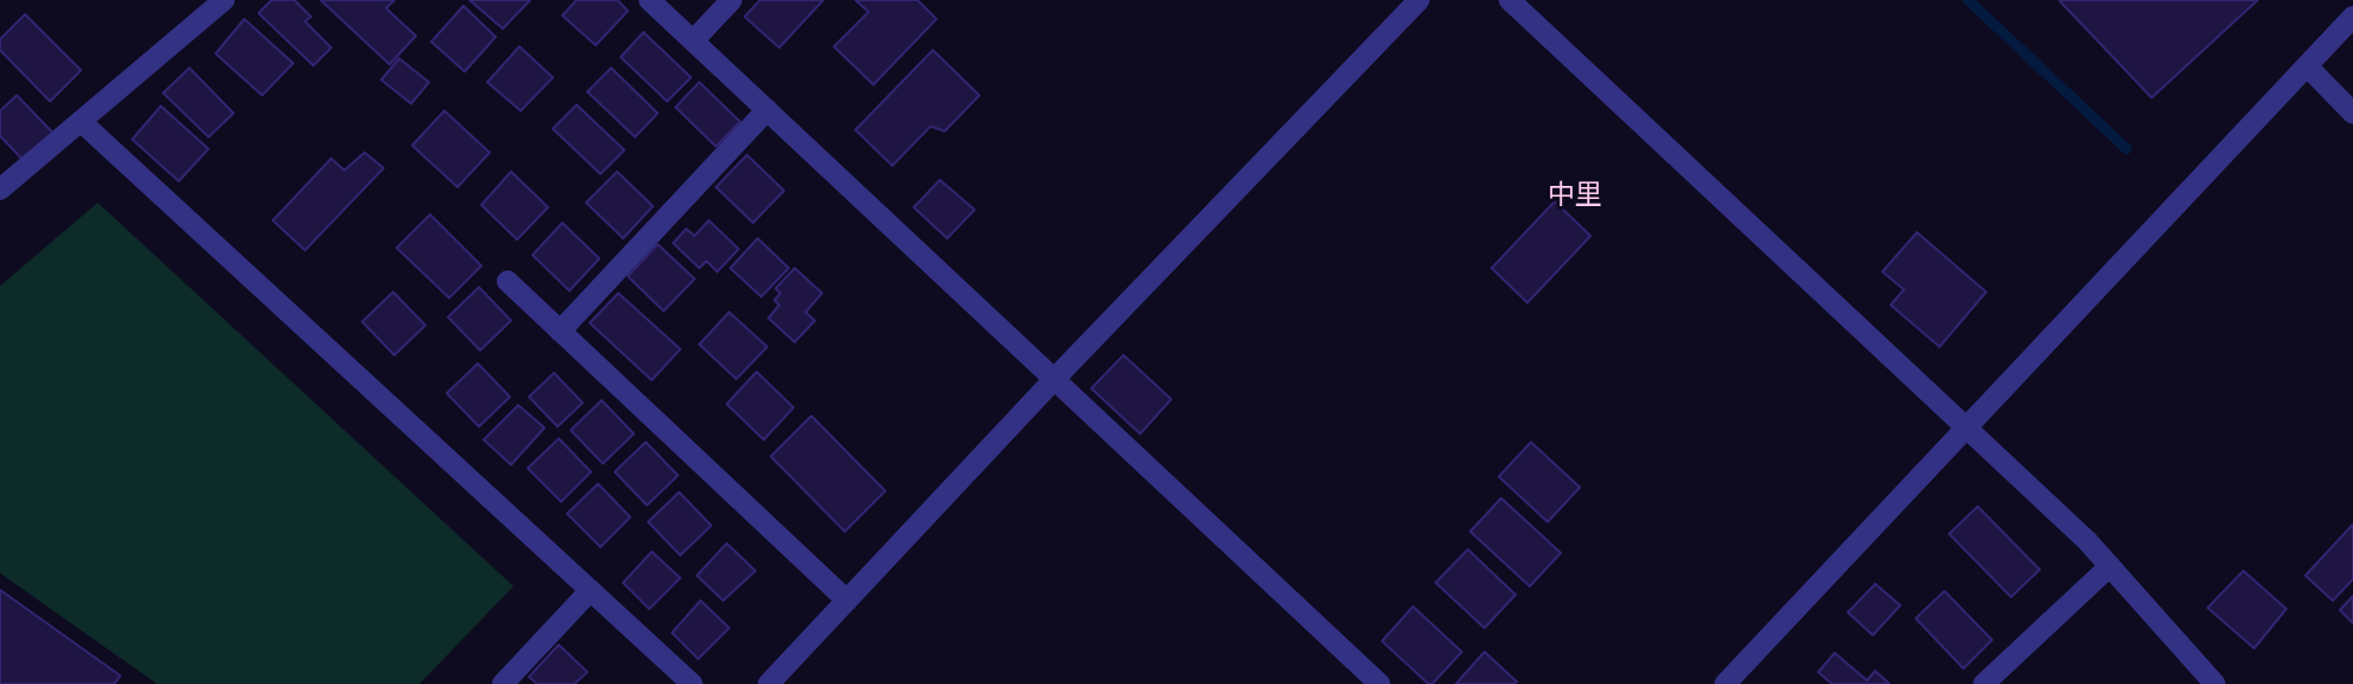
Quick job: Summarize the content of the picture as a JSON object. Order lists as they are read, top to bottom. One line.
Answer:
{"districts":["中里"]}
